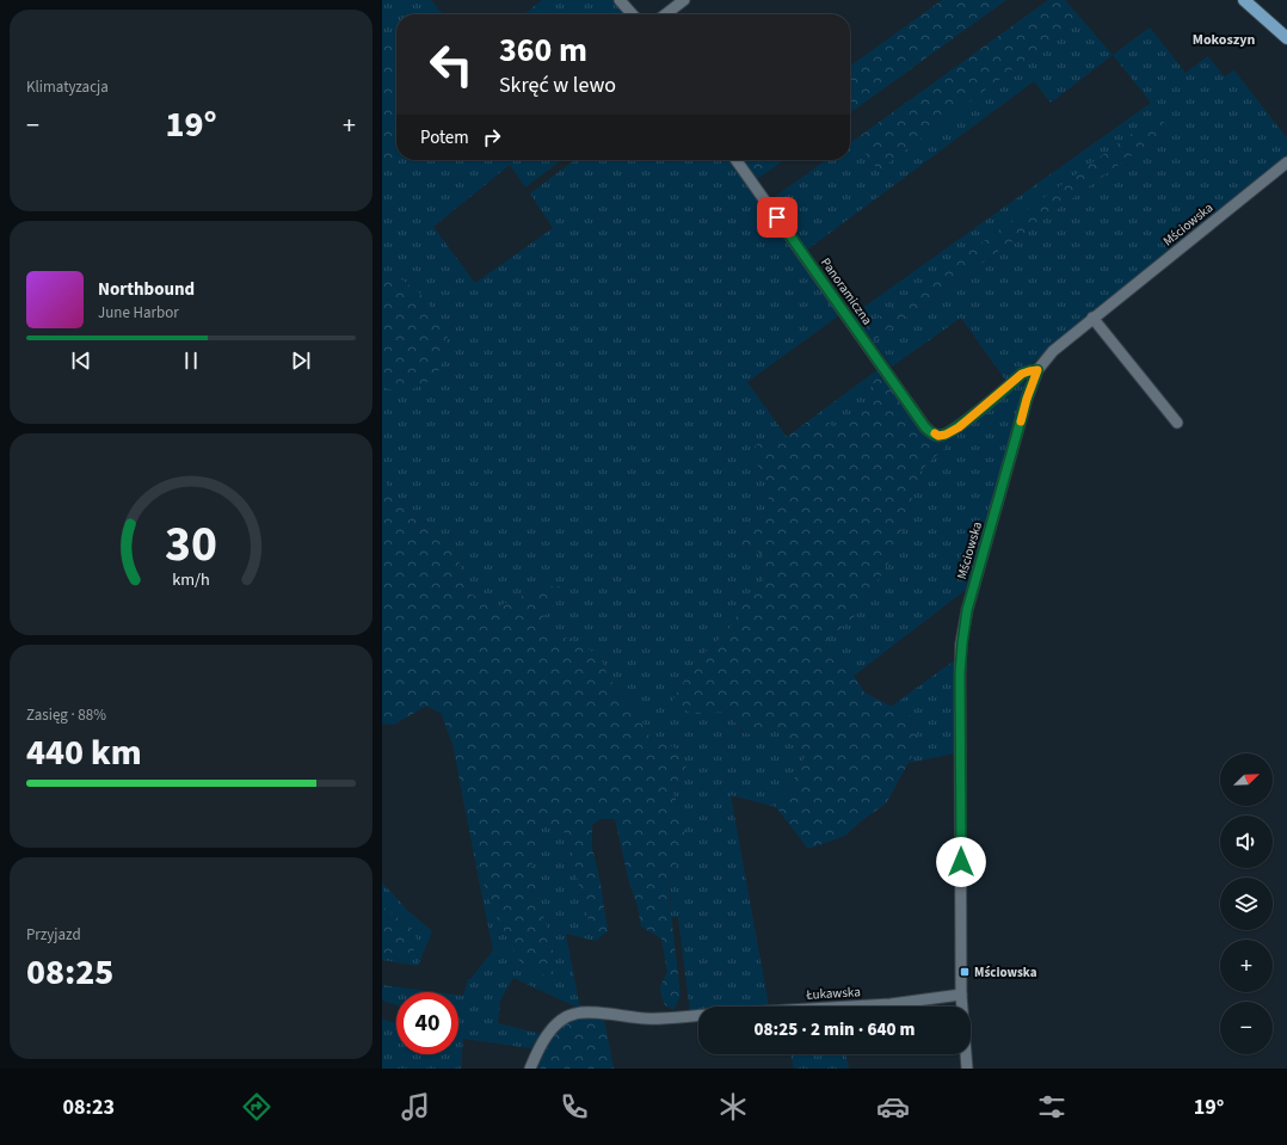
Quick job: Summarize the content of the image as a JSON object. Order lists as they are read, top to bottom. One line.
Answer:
{"streets":{"street":["Mściowska","Panoramiczna","Łukawska"]},"crossings":[["Mściowska","Panoramiczna"],["Mściowska","Łukawska"]],"districts":["Mokoszyn"],"places":{"transit":["Mściowska"]},"north":"top right","page":{"tile":["Klimatyzacja",["Zasięg · 88%","440 km"],["Przyjazd","08:25"]],"turn":["360 m","Skręć w lewo"],"heat":["−","19°","+"],"then":"Potem","song":["Northbound","June Harbor"],"map_buttons":["+","−"],"limit":"40","trip":"08:25 · 2 min · 640 m","tabs":["08:23","19°"],"gauge":["30","km/h"]}}
